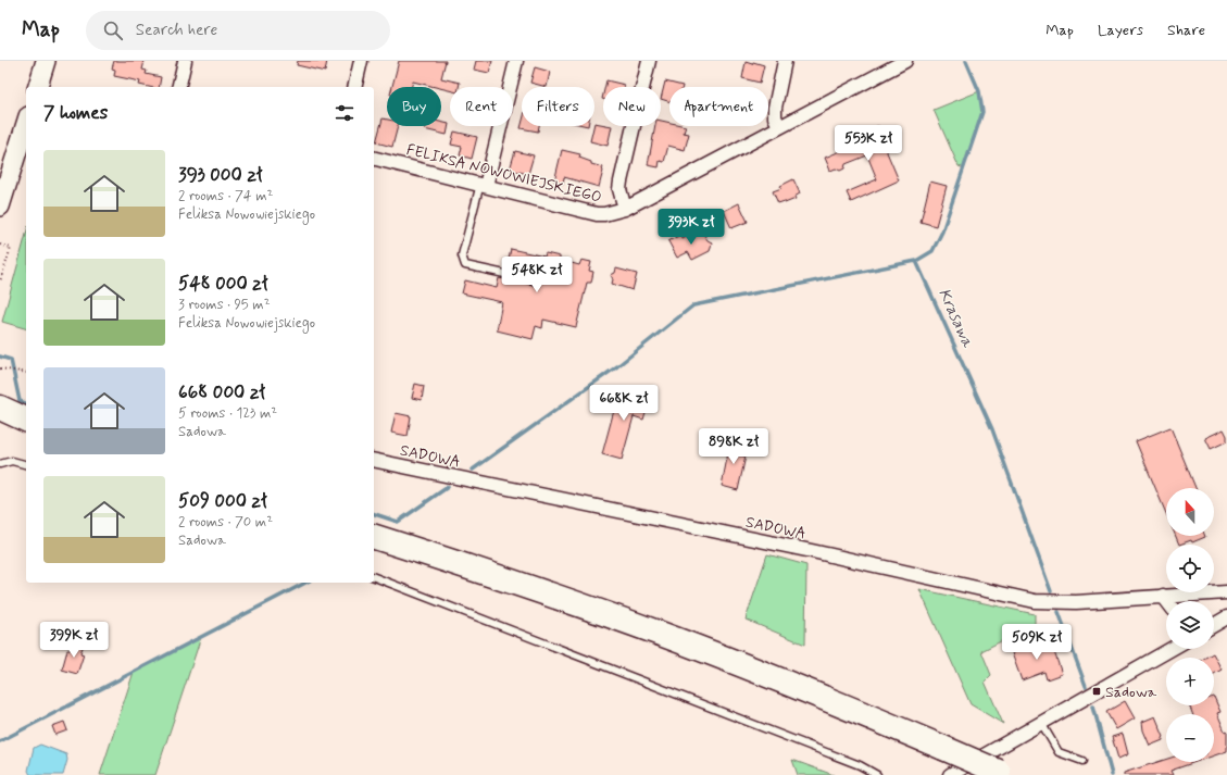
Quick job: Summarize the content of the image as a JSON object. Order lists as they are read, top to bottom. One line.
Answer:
{"streets":{"street":["FELIKSA NOWOWIEJSKIEGO","SADOWA"]},"water":["Krasawa"],"places":{"transit":["Sadowa"]},"north":"top","page":{"header":"Map","search":"Search here","nav":["Map","Layers","Share"],"chip":["Buy","Rent","Filters","New","Apartment"],"heading":"7 homes","price":["553K zł","393K zł","548K zł","668K zł","898K zł","399K zł","509K zł"],"list":[{"name":"393 000 zł","note":"2 rooms · 74 m² · Feliksa Nowowiejskiego"},{"name":"548 000 zł","note":"3 rooms · 95 m² · Feliksa Nowowiejskiego"},{"name":"668 000 zł","note":"5 rooms · 123 m² · Sadowa"},{"name":"509 000 zł","note":"2 rooms · 70 m² · Sadowa"}],"map_buttons":["+","−"]}}
